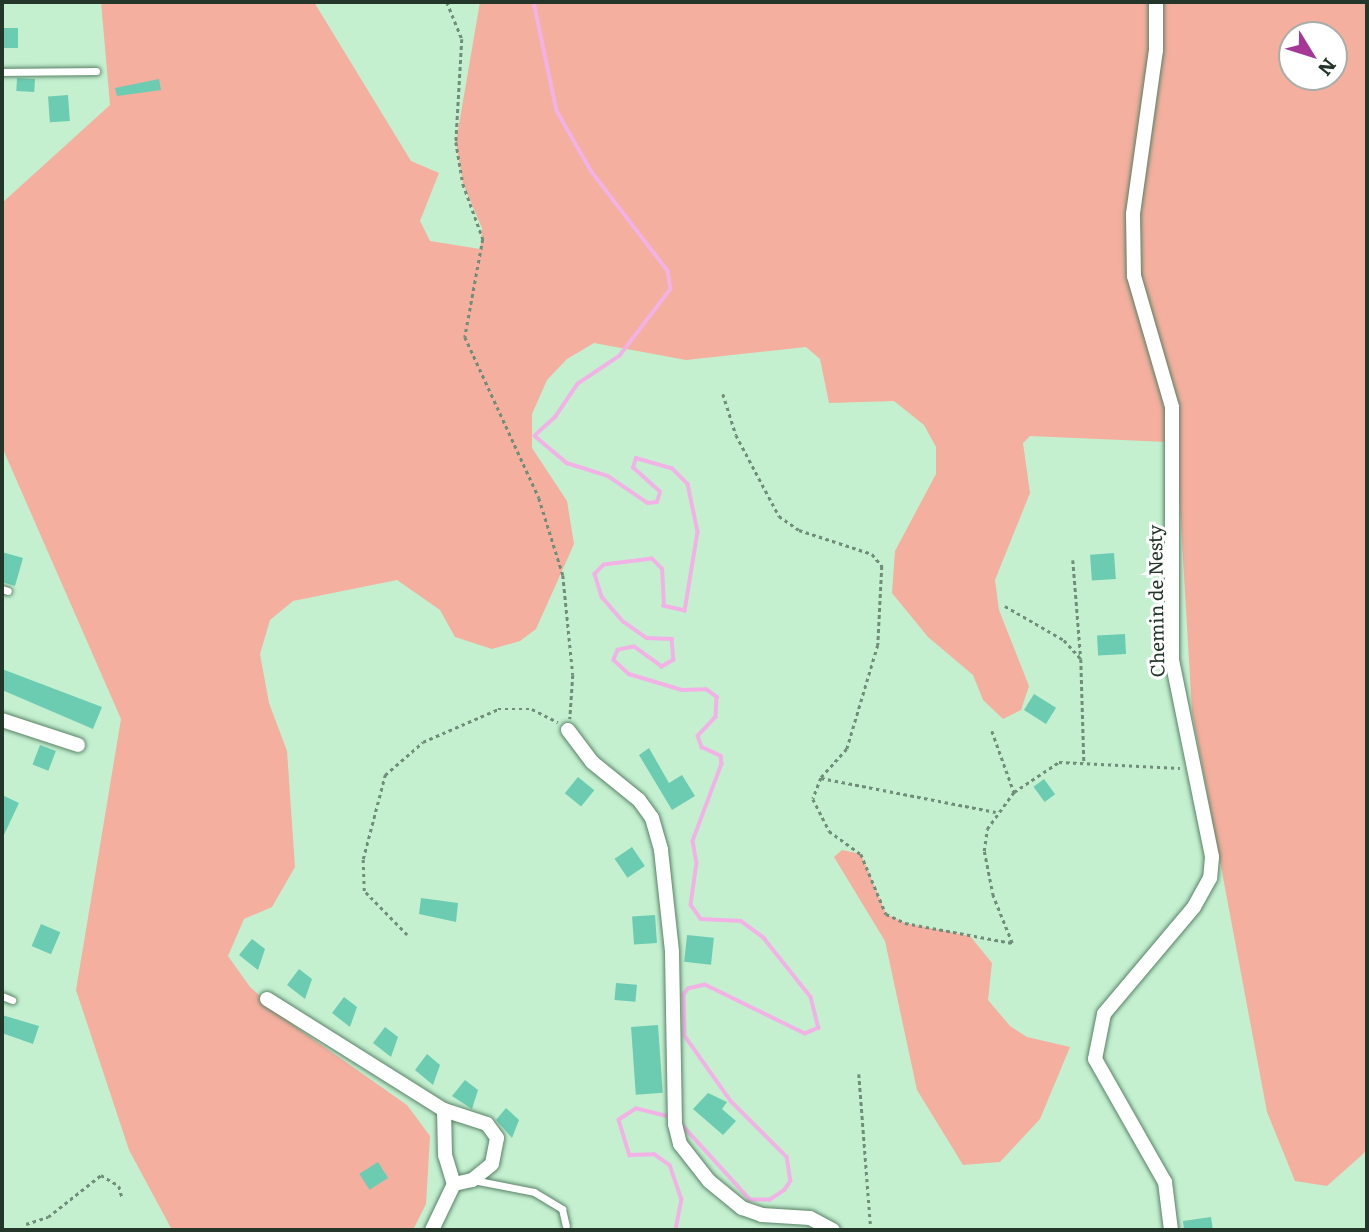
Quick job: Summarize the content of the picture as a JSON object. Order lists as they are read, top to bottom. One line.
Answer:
{"streets":{"street":["Chemin de Nesty"]},"north":"bottom right"}
